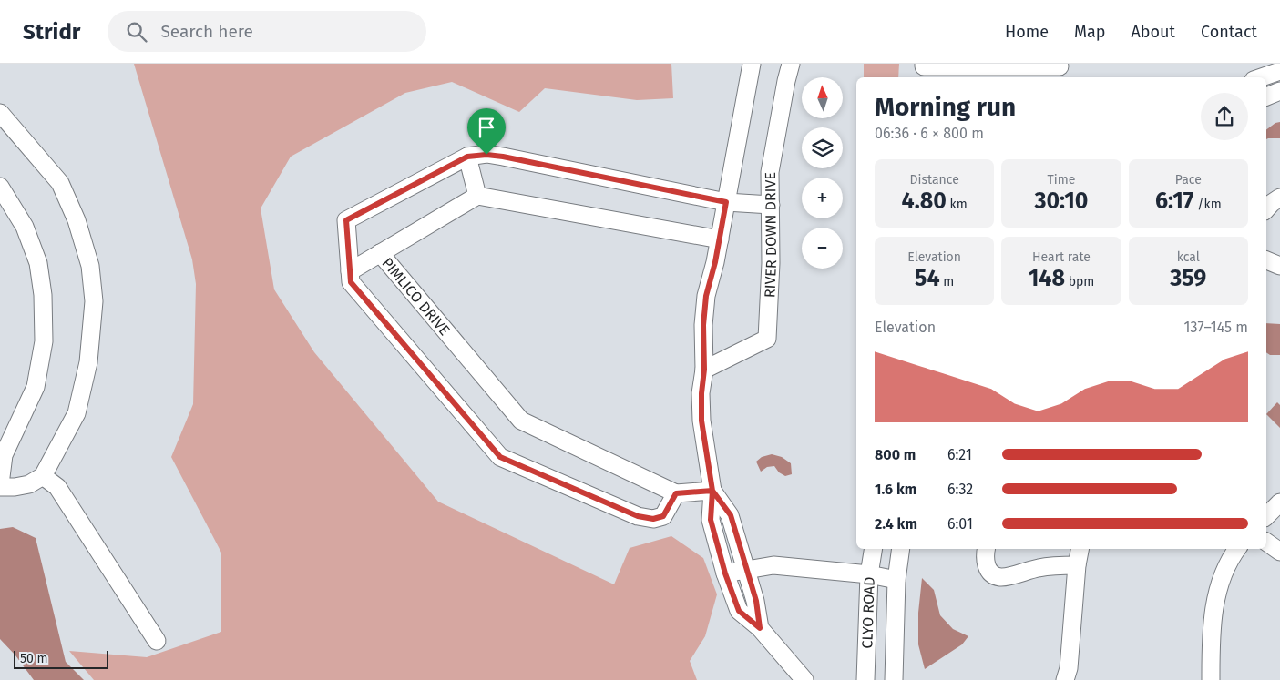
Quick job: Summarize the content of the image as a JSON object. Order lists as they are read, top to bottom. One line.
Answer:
{"streets":{"street":["RIVER DOWN DRIVE","PIMLICO DRIVE","CLYO ROAD"]},"scale_bar":"50 m","north":"top","page":{"header":"Stridr","search":"Search here","nav":["Home","Map","About","Contact"],"map_buttons":["+","−"],"heading":["Morning run","06:36 · 6 × 800 m"],"stats":[["Distance","4.80 km"],["Time","30:10"],["Pace","6:17 /km"],["Elevation","54 m"],["Heart rate","148 bpm"],["kcal","359"]],"chart":["Elevation","137–145 m"],"list":[{"name":"800 m","note":"6:21"},{"name":"1.6 km","note":"6:32"},{"name":"2.4 km","note":"6:01"}],"scale":"50 m"}}
